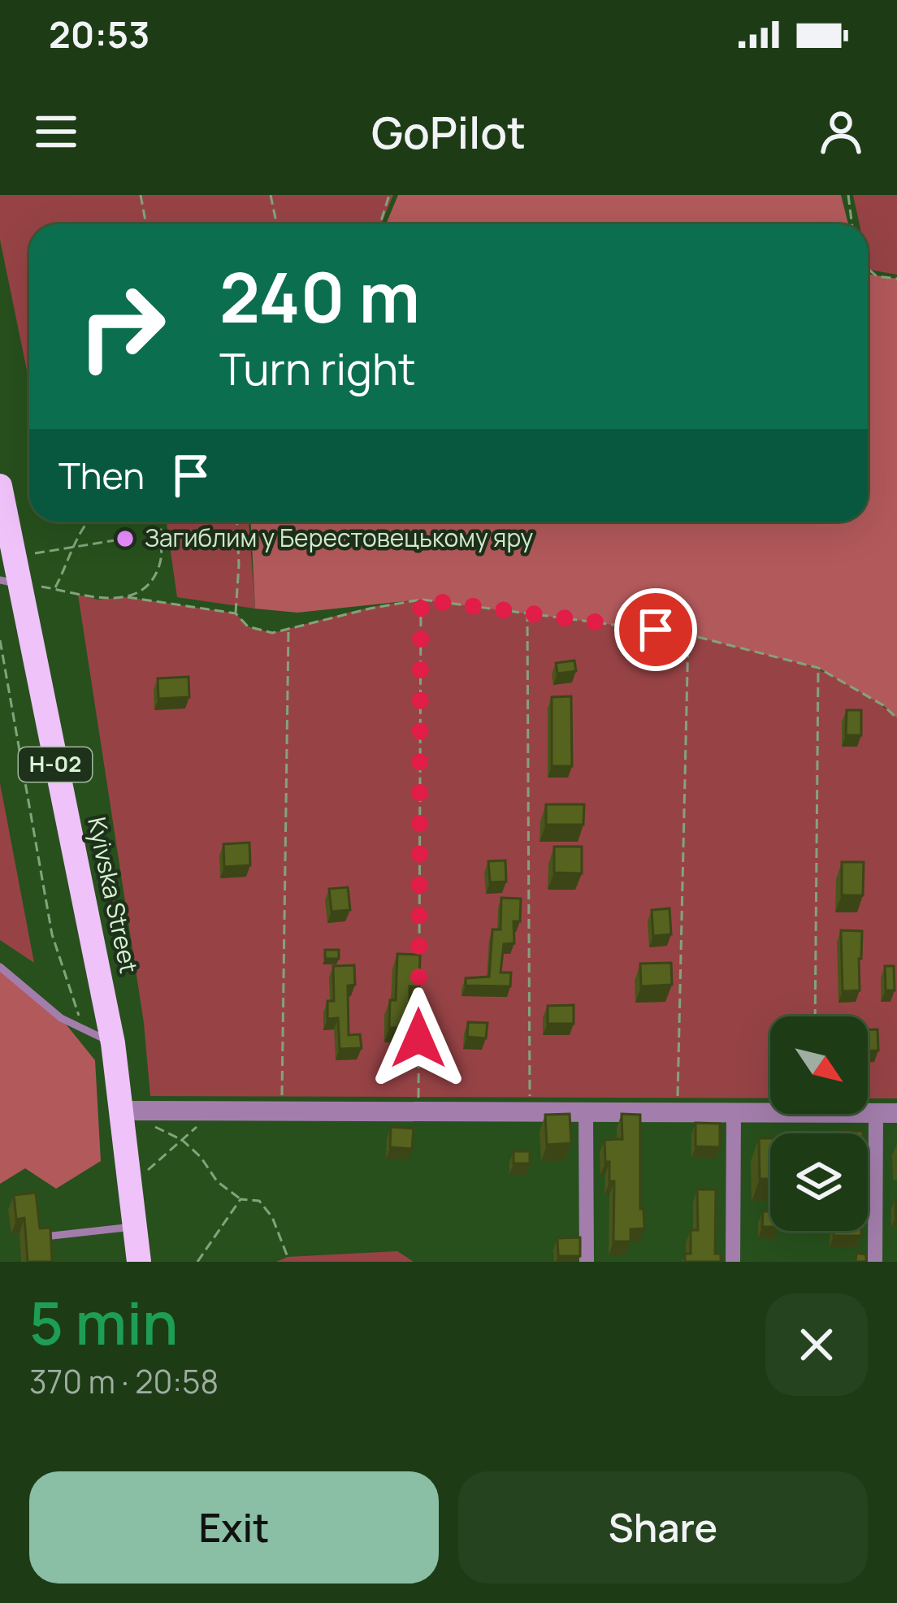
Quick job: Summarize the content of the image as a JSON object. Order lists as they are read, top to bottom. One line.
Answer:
{"streets":{"main road":["Н-02","Kyivska Street"]},"places":["Загиблим у Берестовецькому яру"],"north":"bottom right","page":{"status":"20:53","header":"GoPilot","turn":["240 m","Turn right"],"then":"Then","heading":["5 min","370 m · 20:58"],"buttons":["Exit","Share"]}}
